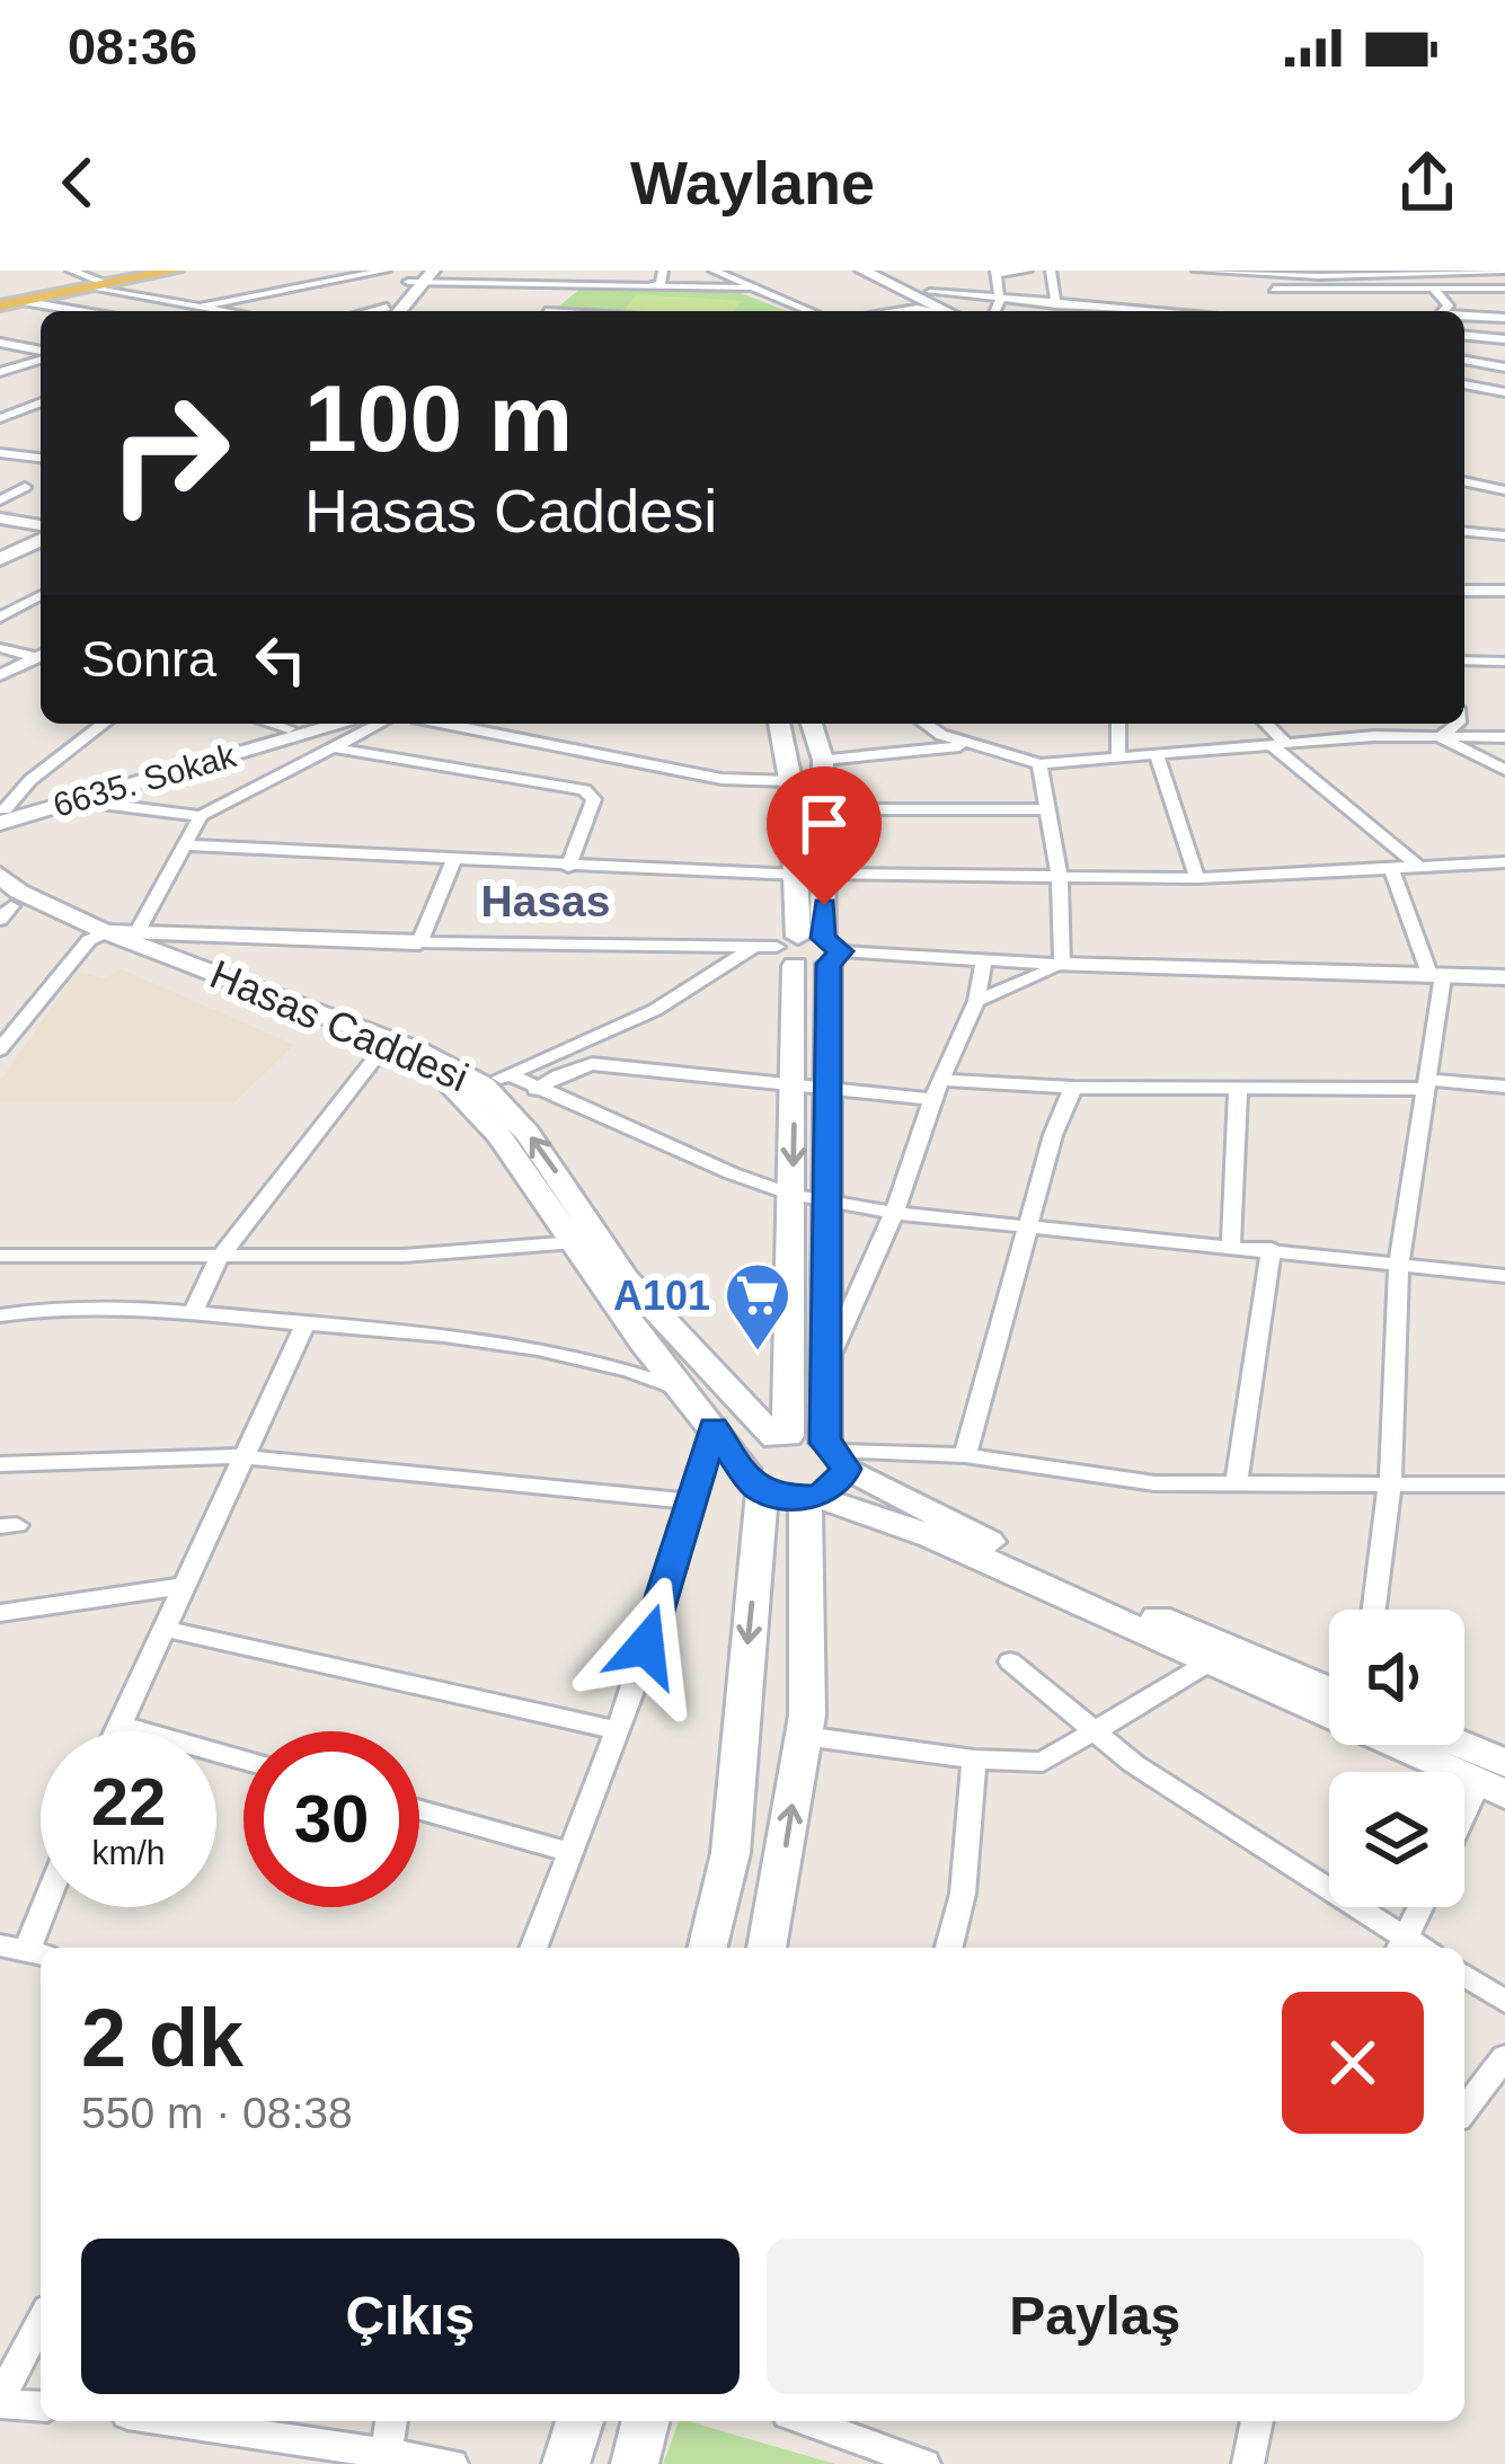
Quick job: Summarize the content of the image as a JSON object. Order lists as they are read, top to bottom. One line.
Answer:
{"streets":{"main road":["6635. Sokak","Hasas Caddesi"]},"districts":["Hasas"],"places":{"supermarket":["A101"]},"page":{"status":"08:36","header":"Waylane","turn":["100 m","Hasas Caddesi"],"then":"Sonra","speed":"22 km/h","limit":"30","heading":["2 dk","550 m · 08:38"],"buttons":["Çıkış","Paylaş"]}}
